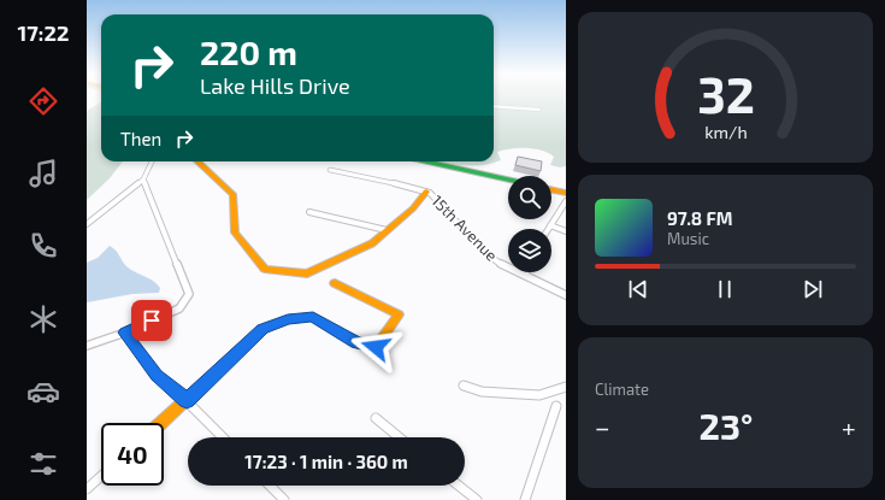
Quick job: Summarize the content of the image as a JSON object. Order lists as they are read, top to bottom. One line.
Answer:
{"streets":{"street":["15th Avenue"]},"page":{"tabs":"17:22","turn":["220 m","Lake Hills Drive"],"then":"Then","song":["97.8 FM","Music"],"tile":"Climate","heat":["−","23°","+"],"limit":"40","trip":"17:23 · 1 min · 360 m","gauge":["32","km/h"]}}
